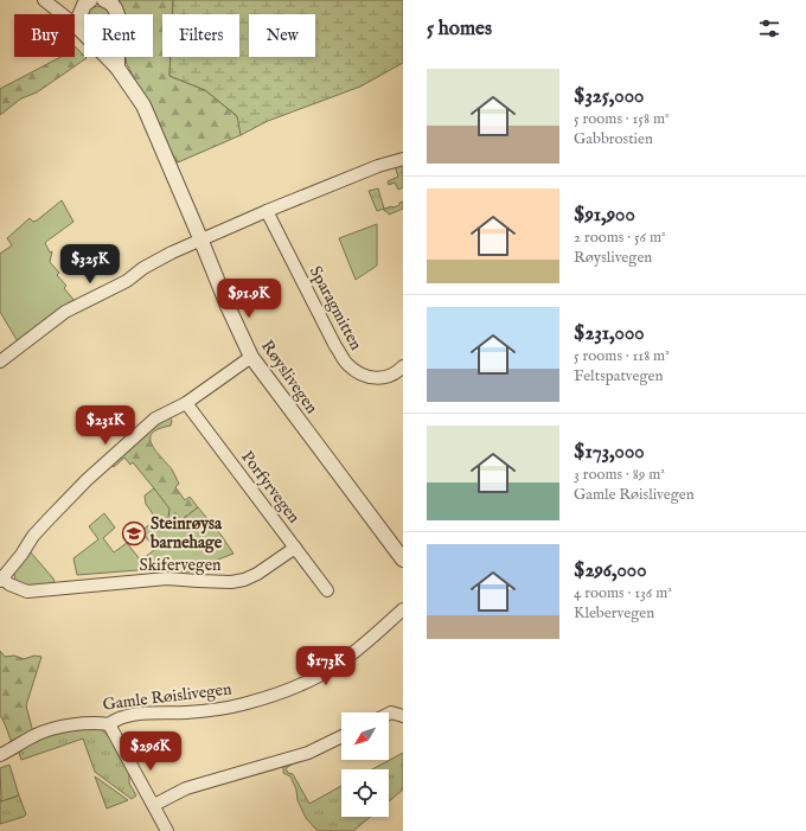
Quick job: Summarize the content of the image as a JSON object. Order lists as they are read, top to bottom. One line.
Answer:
{"streets":{"street":["Sparagmitten","Røyslivegen","Porfyrvegen","Skifervegen","Gamle Røislivegen"]},"crossings":[["Porfyrvegen","Skifervegen"]],"places":{"school or university":["Steinrøysa barnehage"]},"north":"bottom left","page":{"heading":"5 homes","chip":["Buy","Rent","Filters","New"],"list":[{"name":"$325,000","note":"5 rooms · 158 m² · Gabbrostien"},{"name":"$91,900","note":"2 rooms · 56 m² · Røyslivegen"},{"name":"$231,000","note":"5 rooms · 118 m² · Feltspatvegen"},{"name":"$173,000","note":"3 rooms · 89 m² · Gamle Røislivegen"},{"name":"$296,000","note":"4 rooms · 136 m² · Klebervegen"}],"price":["$325K","$91.9K","$231K","$173K","$296K"]}}
